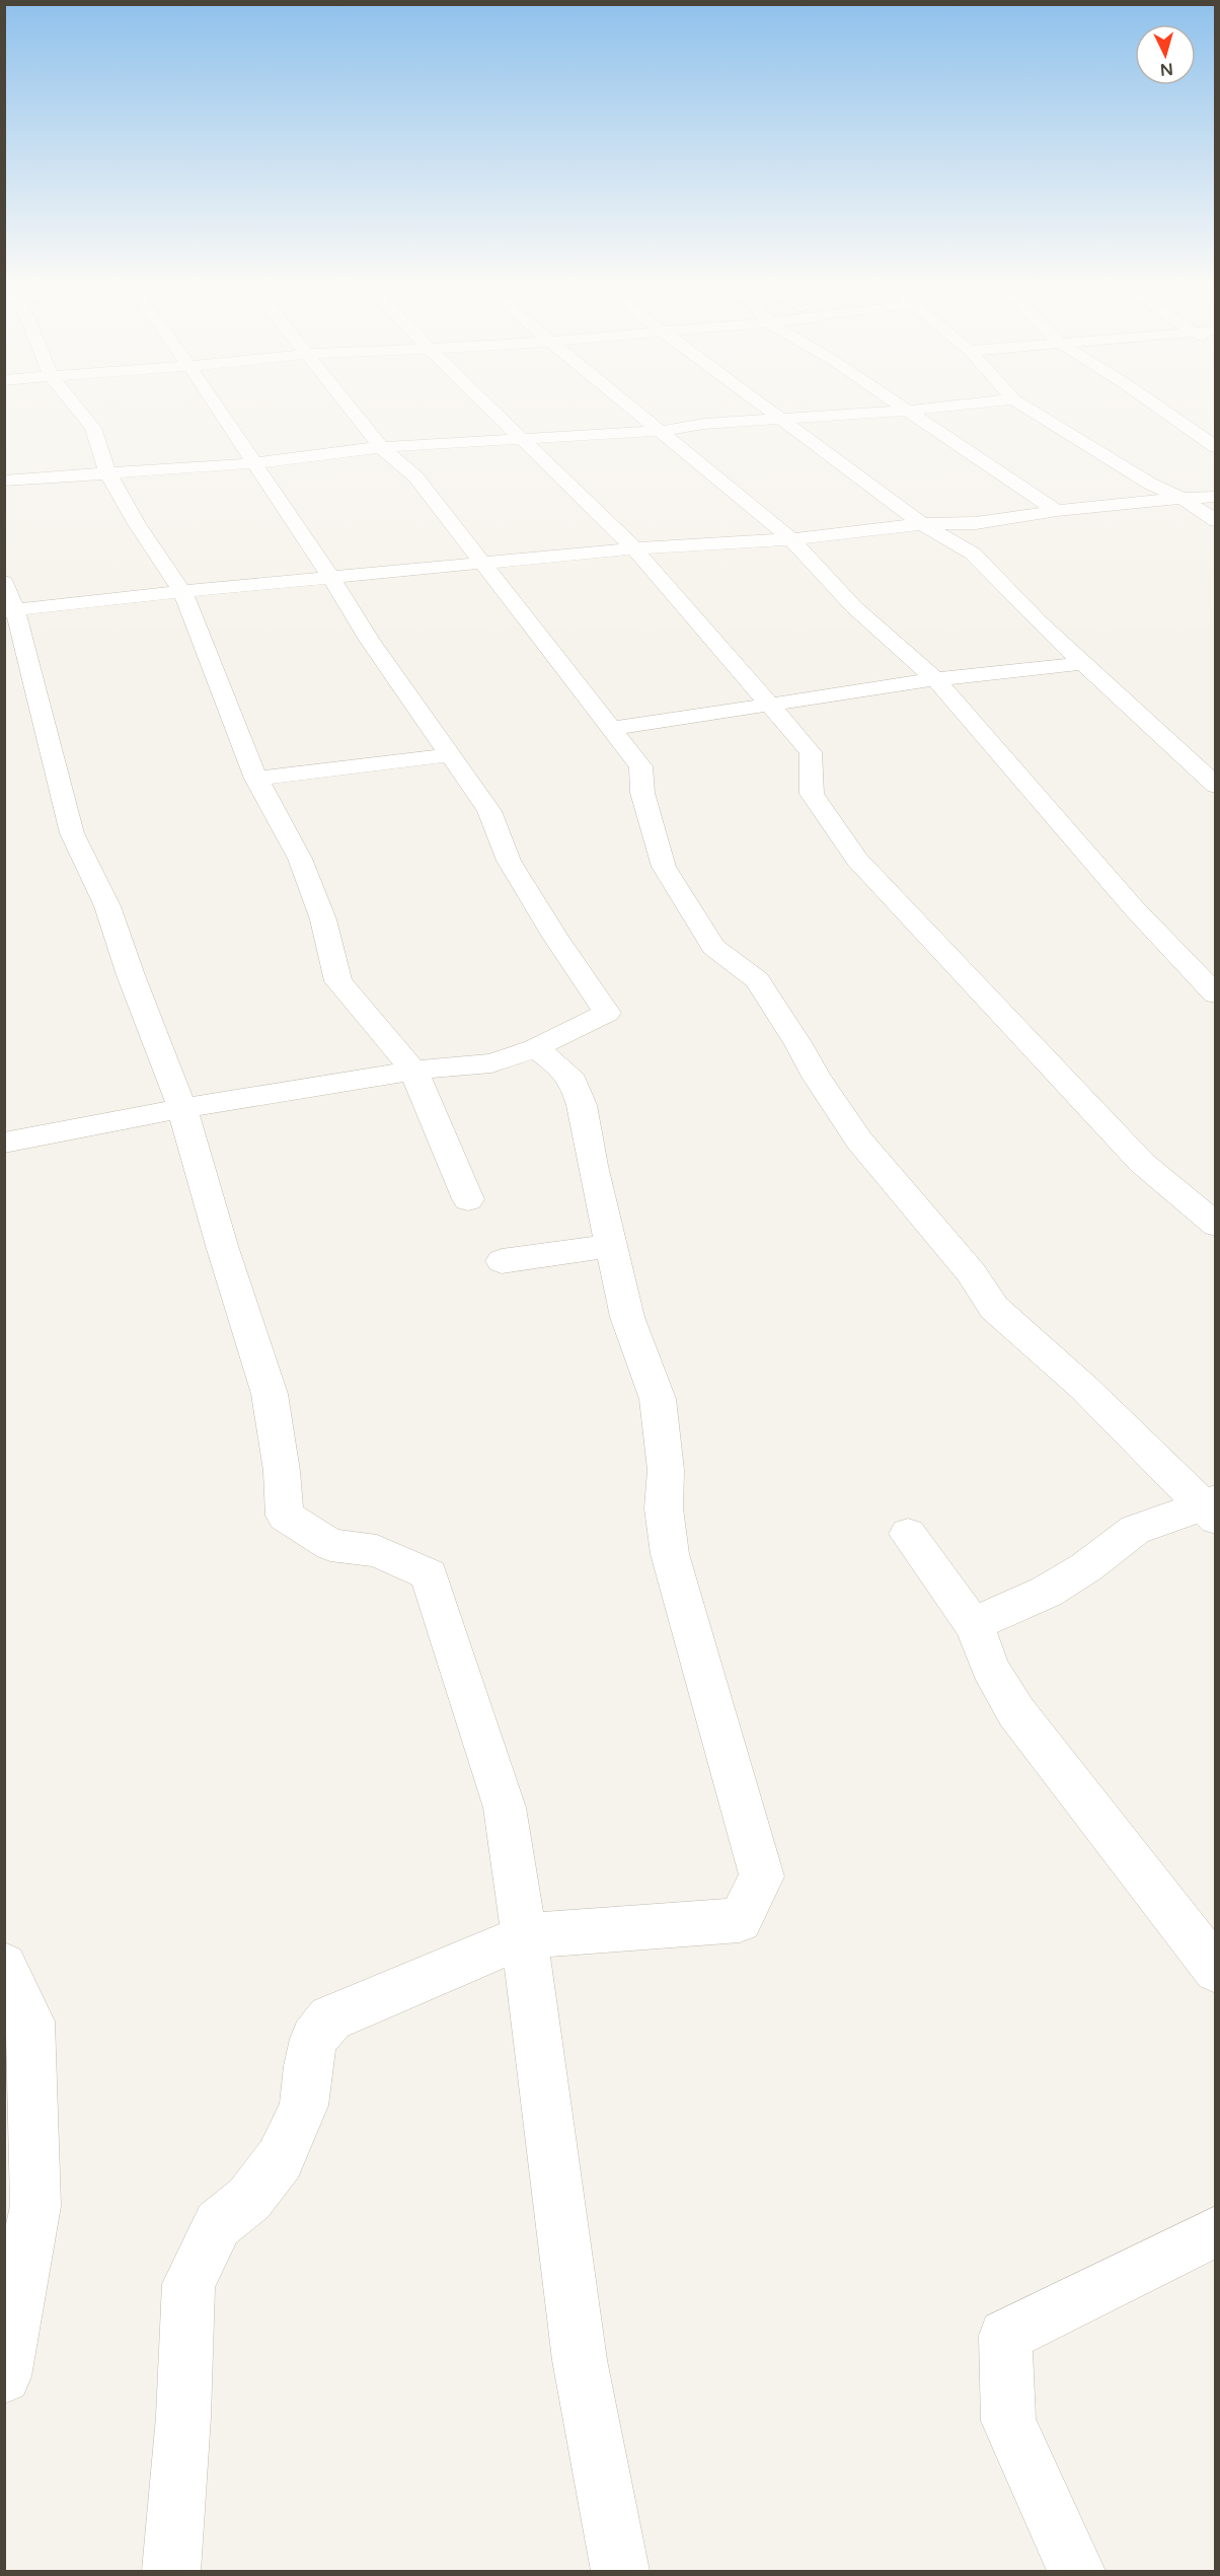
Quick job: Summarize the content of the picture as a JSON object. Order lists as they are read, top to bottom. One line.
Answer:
{"north":"bottom"}
